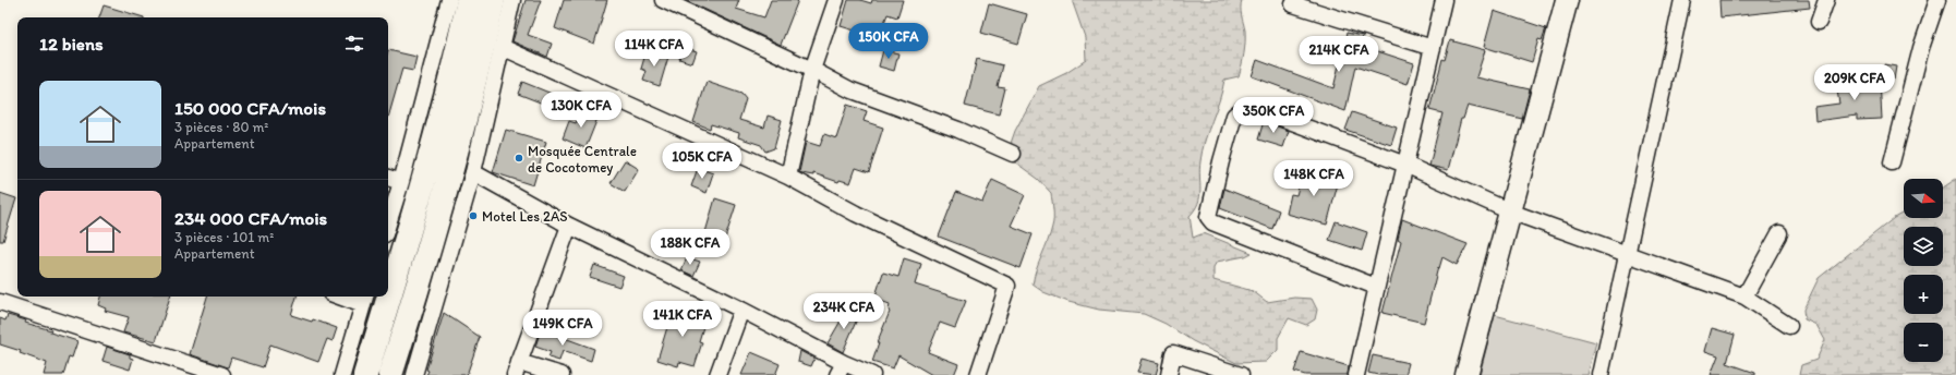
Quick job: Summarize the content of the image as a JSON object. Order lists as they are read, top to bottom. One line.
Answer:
{"places":["Mosquée Centrale de Cocotomey","Motel Les 2AS"],"north":"right","page":{"heading":"12 biens","price":["150K CFA","114K CFA","214K CFA","209K CFA","130K CFA","350K CFA","105K CFA","148K CFA","188K CFA","234K CFA","141K CFA","149K CFA"],"list":[{"name":"150 000 CFA/mois","note":"3 pièces · 80 m² · Appartement"},{"name":"234 000 CFA/mois","note":"3 pièces · 101 m² · Appartement"}],"map_buttons":["+","−"]}}
